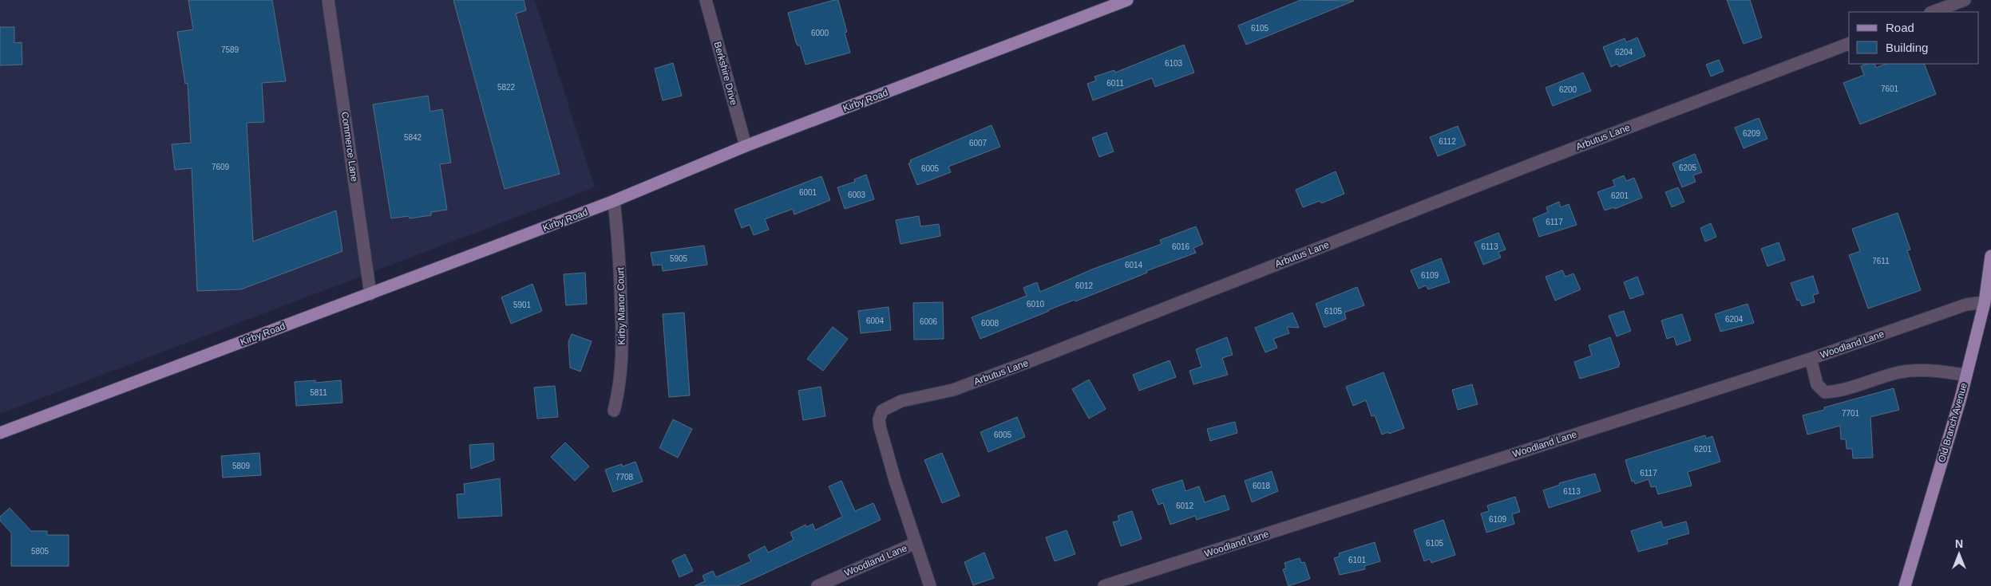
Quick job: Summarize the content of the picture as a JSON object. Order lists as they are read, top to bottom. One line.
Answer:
{"streets":{"main road":["Kirby Road","Old Branch Avenue"],"street":["Berkshire Drive","Arbutus Lane","Commerce Lane","Kirby Manor Court","Woodland Lane"]},"crossings":[["Berkshire Drive","Kirby Road"],["Kirby Road","Commerce Lane"],["Kirby Road","Kirby Manor Court"],["Arbutus Lane","Woodland Lane"],["Woodland Lane","Old Branch Avenue"]],"house_numbers":["6105","6000","7589","6204","6103","6011","5822","7601","6200","6209","5842","6112","6007","7609","6205","6005","6001","6003","6201","6117","6016","6113","5905","7611","6014","6109","6012","6010","5901","6105","6204","6004","6006","6008","5811","7701","6005","6201","5809","6117","7708","6018","6113","6012","6109","6105","5805","6101"],"legend":["Road","Building"],"north":"top"}
